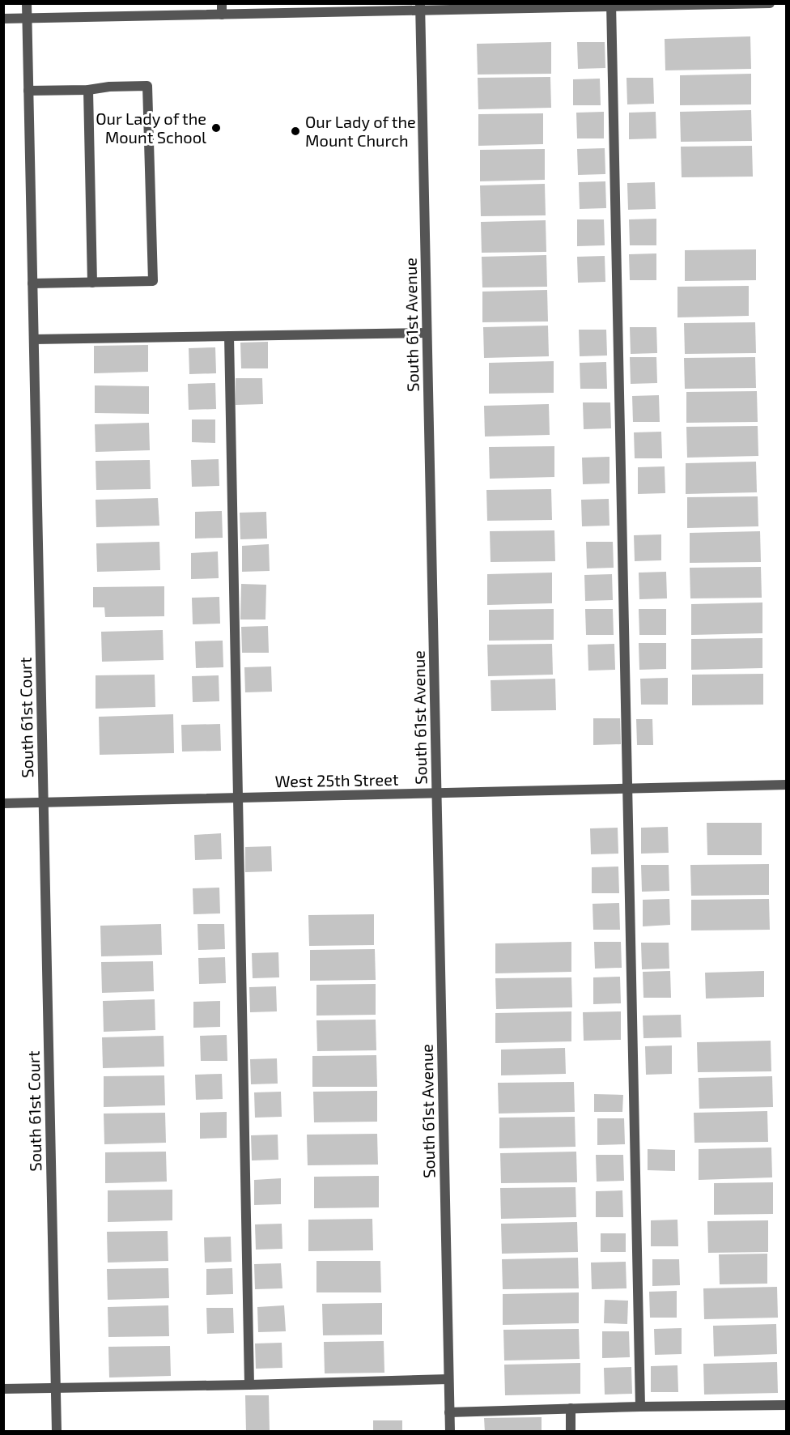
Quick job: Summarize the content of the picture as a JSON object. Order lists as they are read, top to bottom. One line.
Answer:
{"streets":{"street":["South 61st Avenue","South 61st Court","West 25th Street"]},"crossings":[["South 61st Avenue","West 25th Street"],["South 61st Court","West 25th Street"]],"places":["Our Lady of the Mount School","Our Lady of the Mount Church"]}
